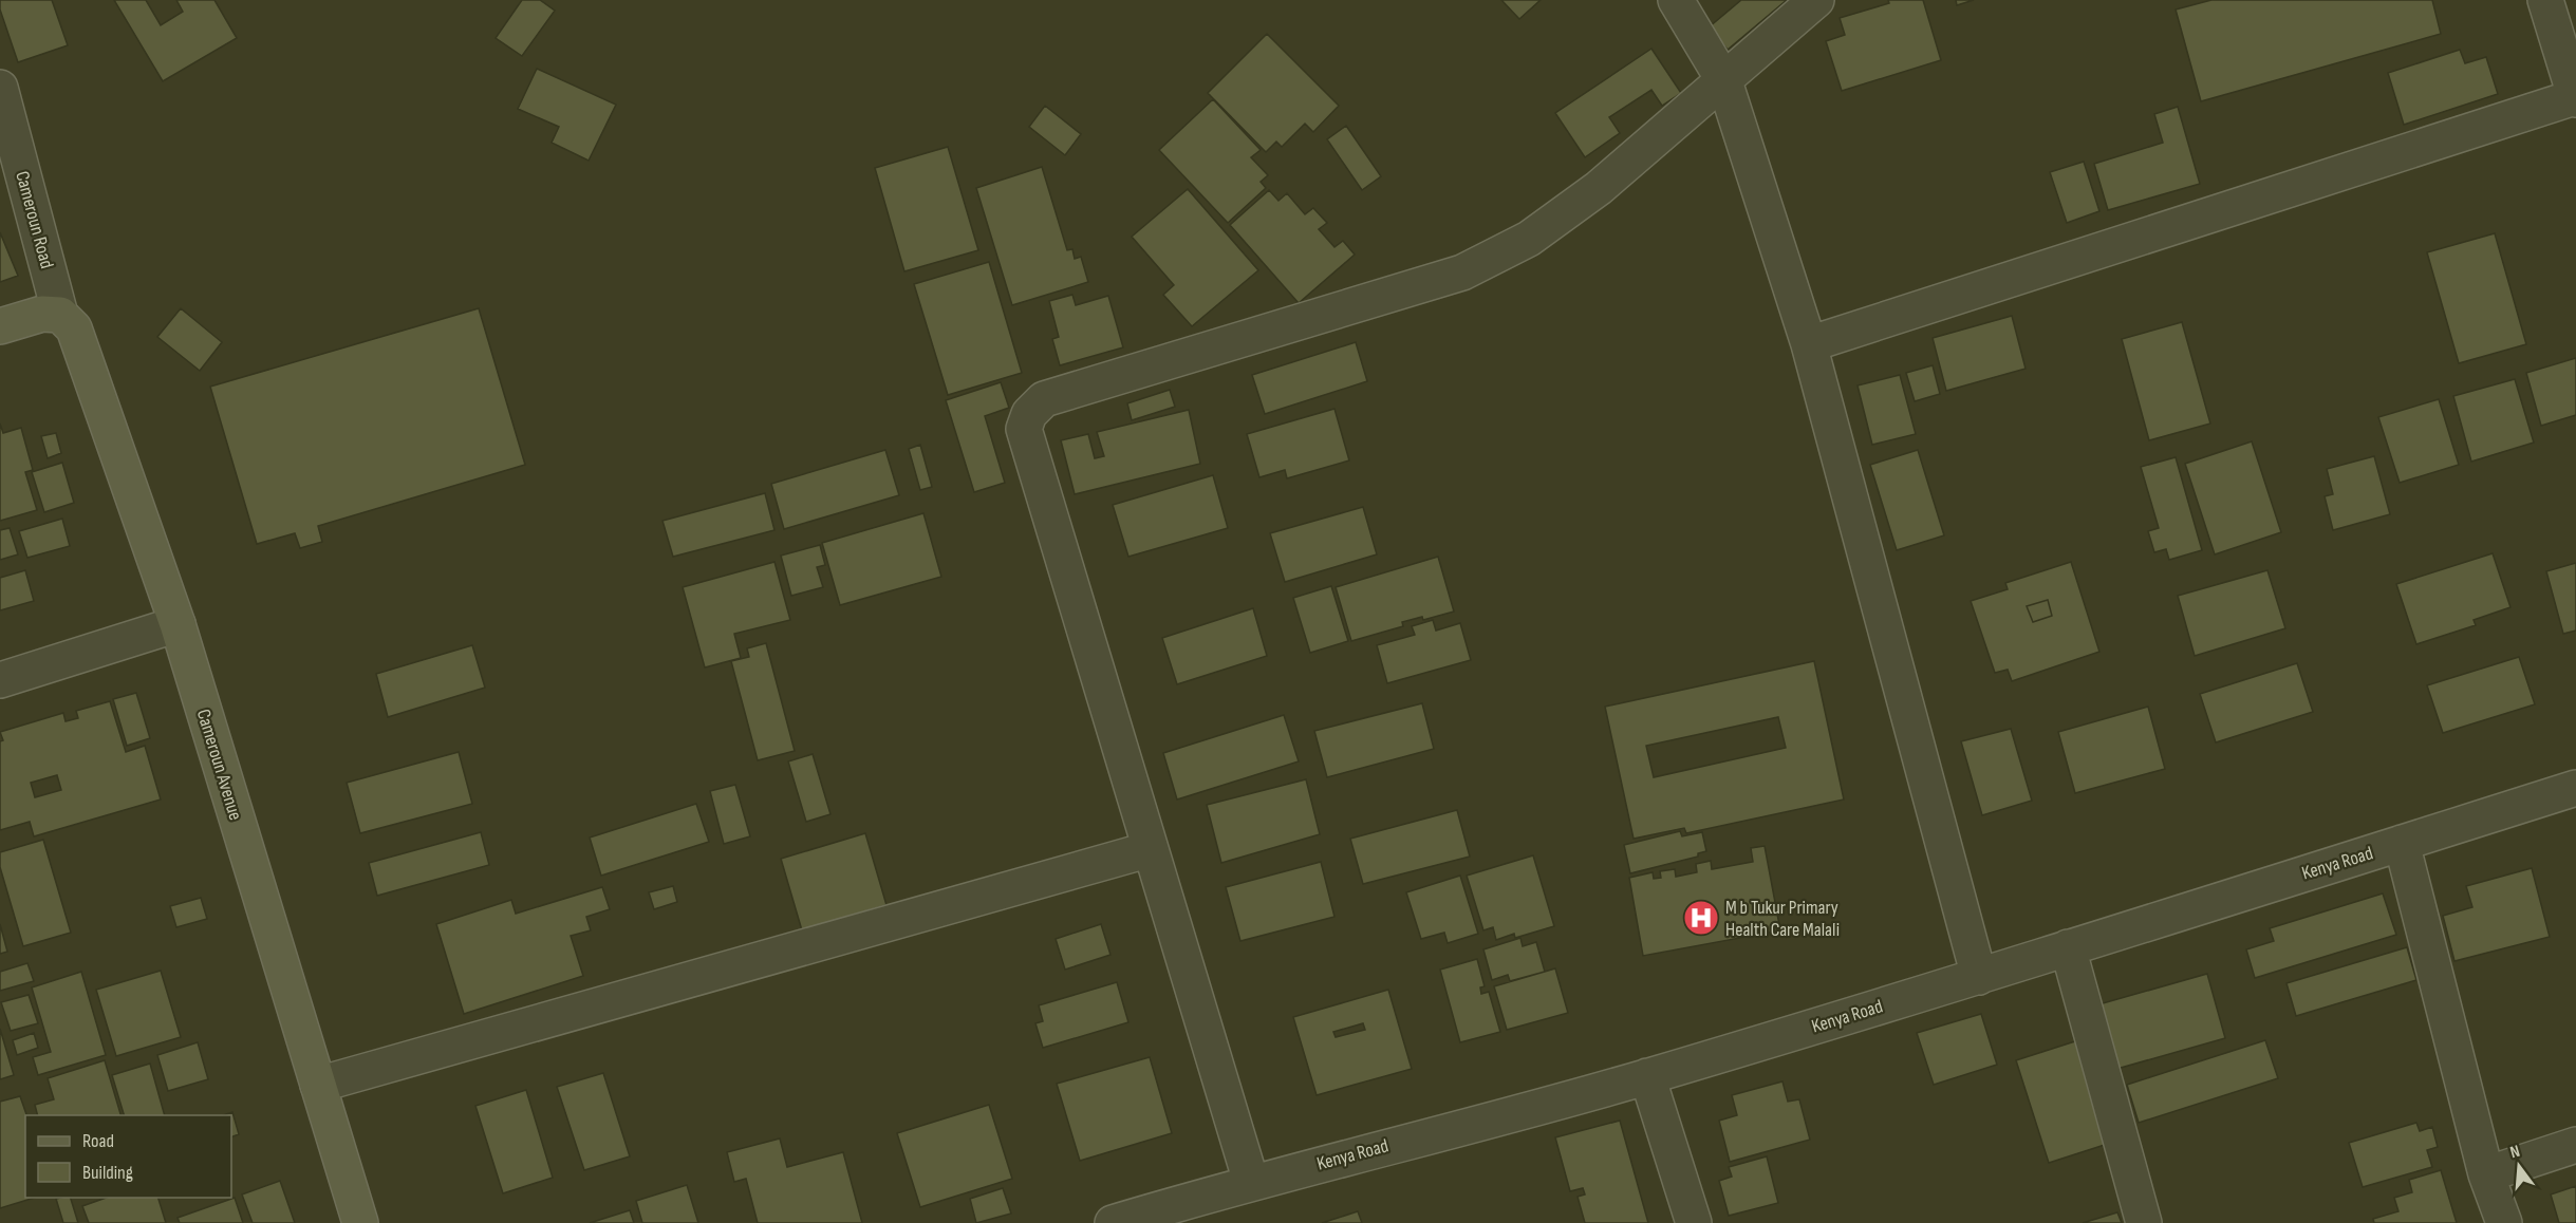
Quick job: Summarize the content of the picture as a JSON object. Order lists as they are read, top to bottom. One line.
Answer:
{"streets":{"street":["Cameroun Road","Cameroun Avenue","Kenya Road"]},"crossings":[["Cameroun Road","Cameroun Avenue"]],"places":{"hospital":["M b Tukur Primary Health Care Malali"]},"legend":["Road","Building"],"north":"top"}
